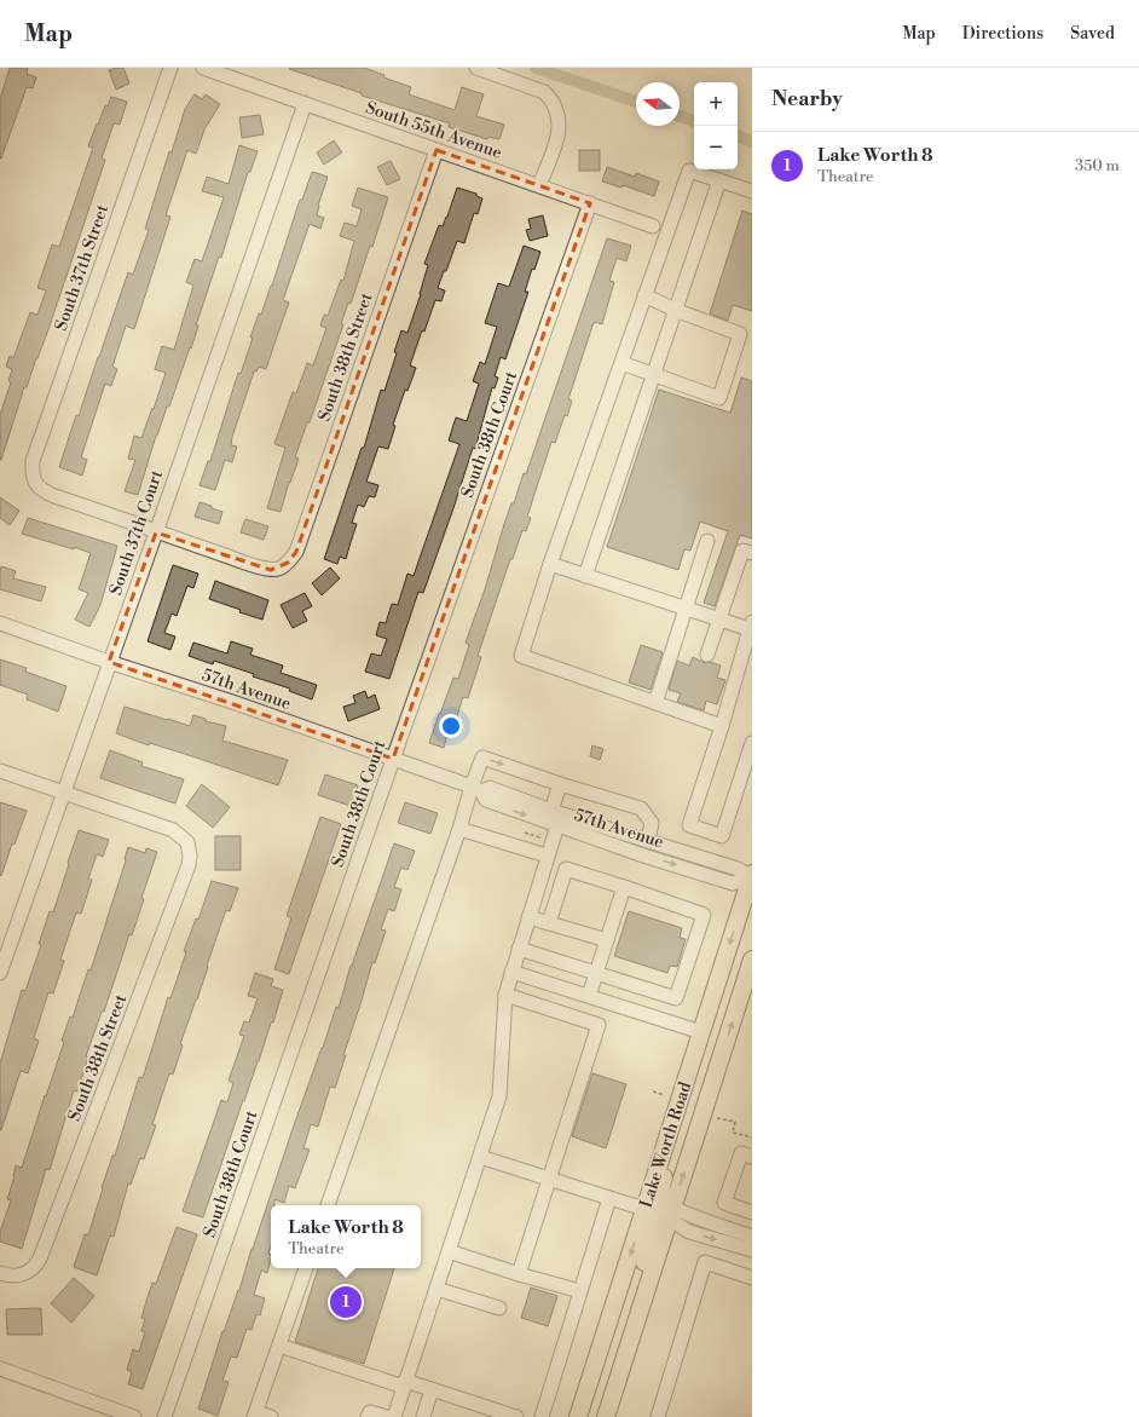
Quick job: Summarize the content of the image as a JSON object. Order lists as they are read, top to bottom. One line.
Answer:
{"streets":{"main road":["Lake Worth Road"],"street":["South 55th Avenue","South 37th Street","South 38th Street","South 38th Court","South 37th Court","57th Avenue"]},"crossings":[["South 55th Avenue","South 38th Street"],["South 55th Avenue","South 38th Court"],["South 55th Avenue","South 37th Court"],["South 37th Street","South 38th Street"],["South 37th Street","South 37th Court"],["South 38th Street","South 37th Court"],["South 38th Court","57th Avenue"],["South 37th Court","57th Avenue"],["57th Avenue","Lake Worth Road"]],"north":"left","page":{"header":"Map","nav":["Map","Directions","Saved"],"heading":"Nearby","map_buttons":["+","−"],"list":[{"mark":"1","name":"Lake Worth 8","note":"Theatre","value":"350 m"}],"popup":["Lake Worth 8","Theatre"],"pins":"1"}}
